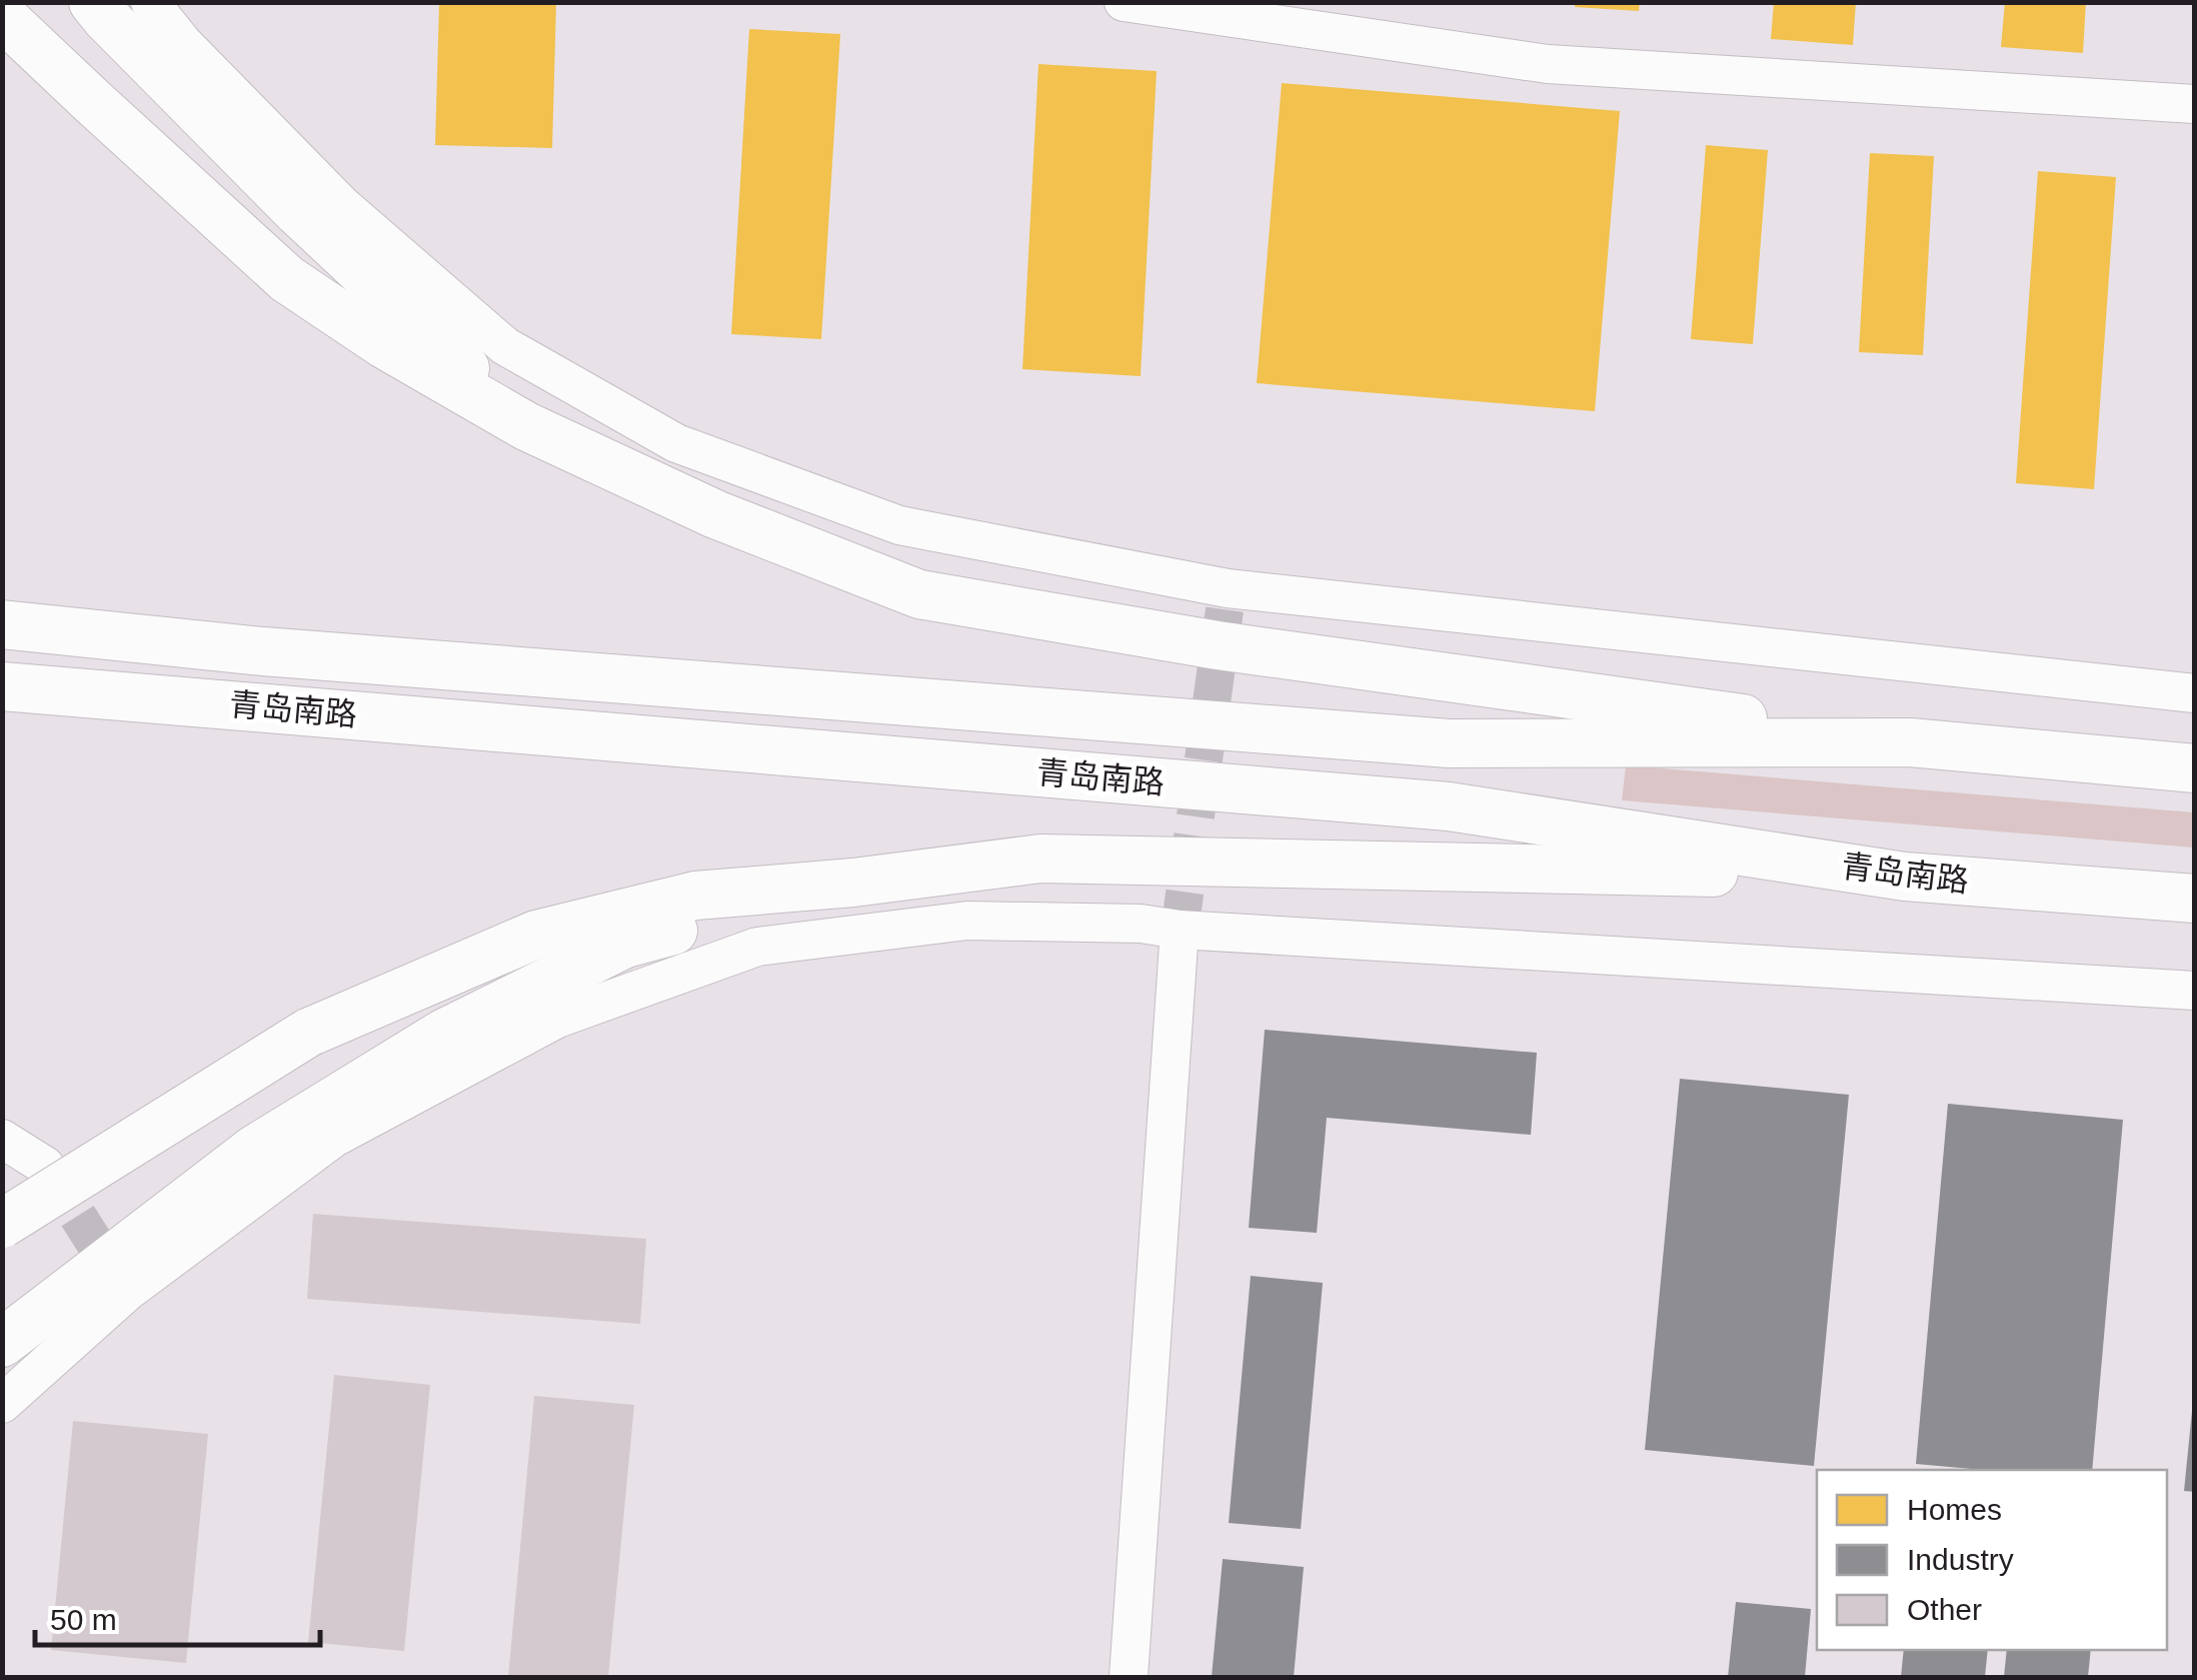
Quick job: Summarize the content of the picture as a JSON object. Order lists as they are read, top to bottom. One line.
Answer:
{"streets":{"main road":["青岛南路"]},"legend":["Homes","Industry","Other"],"scale_bar":"50 m"}
